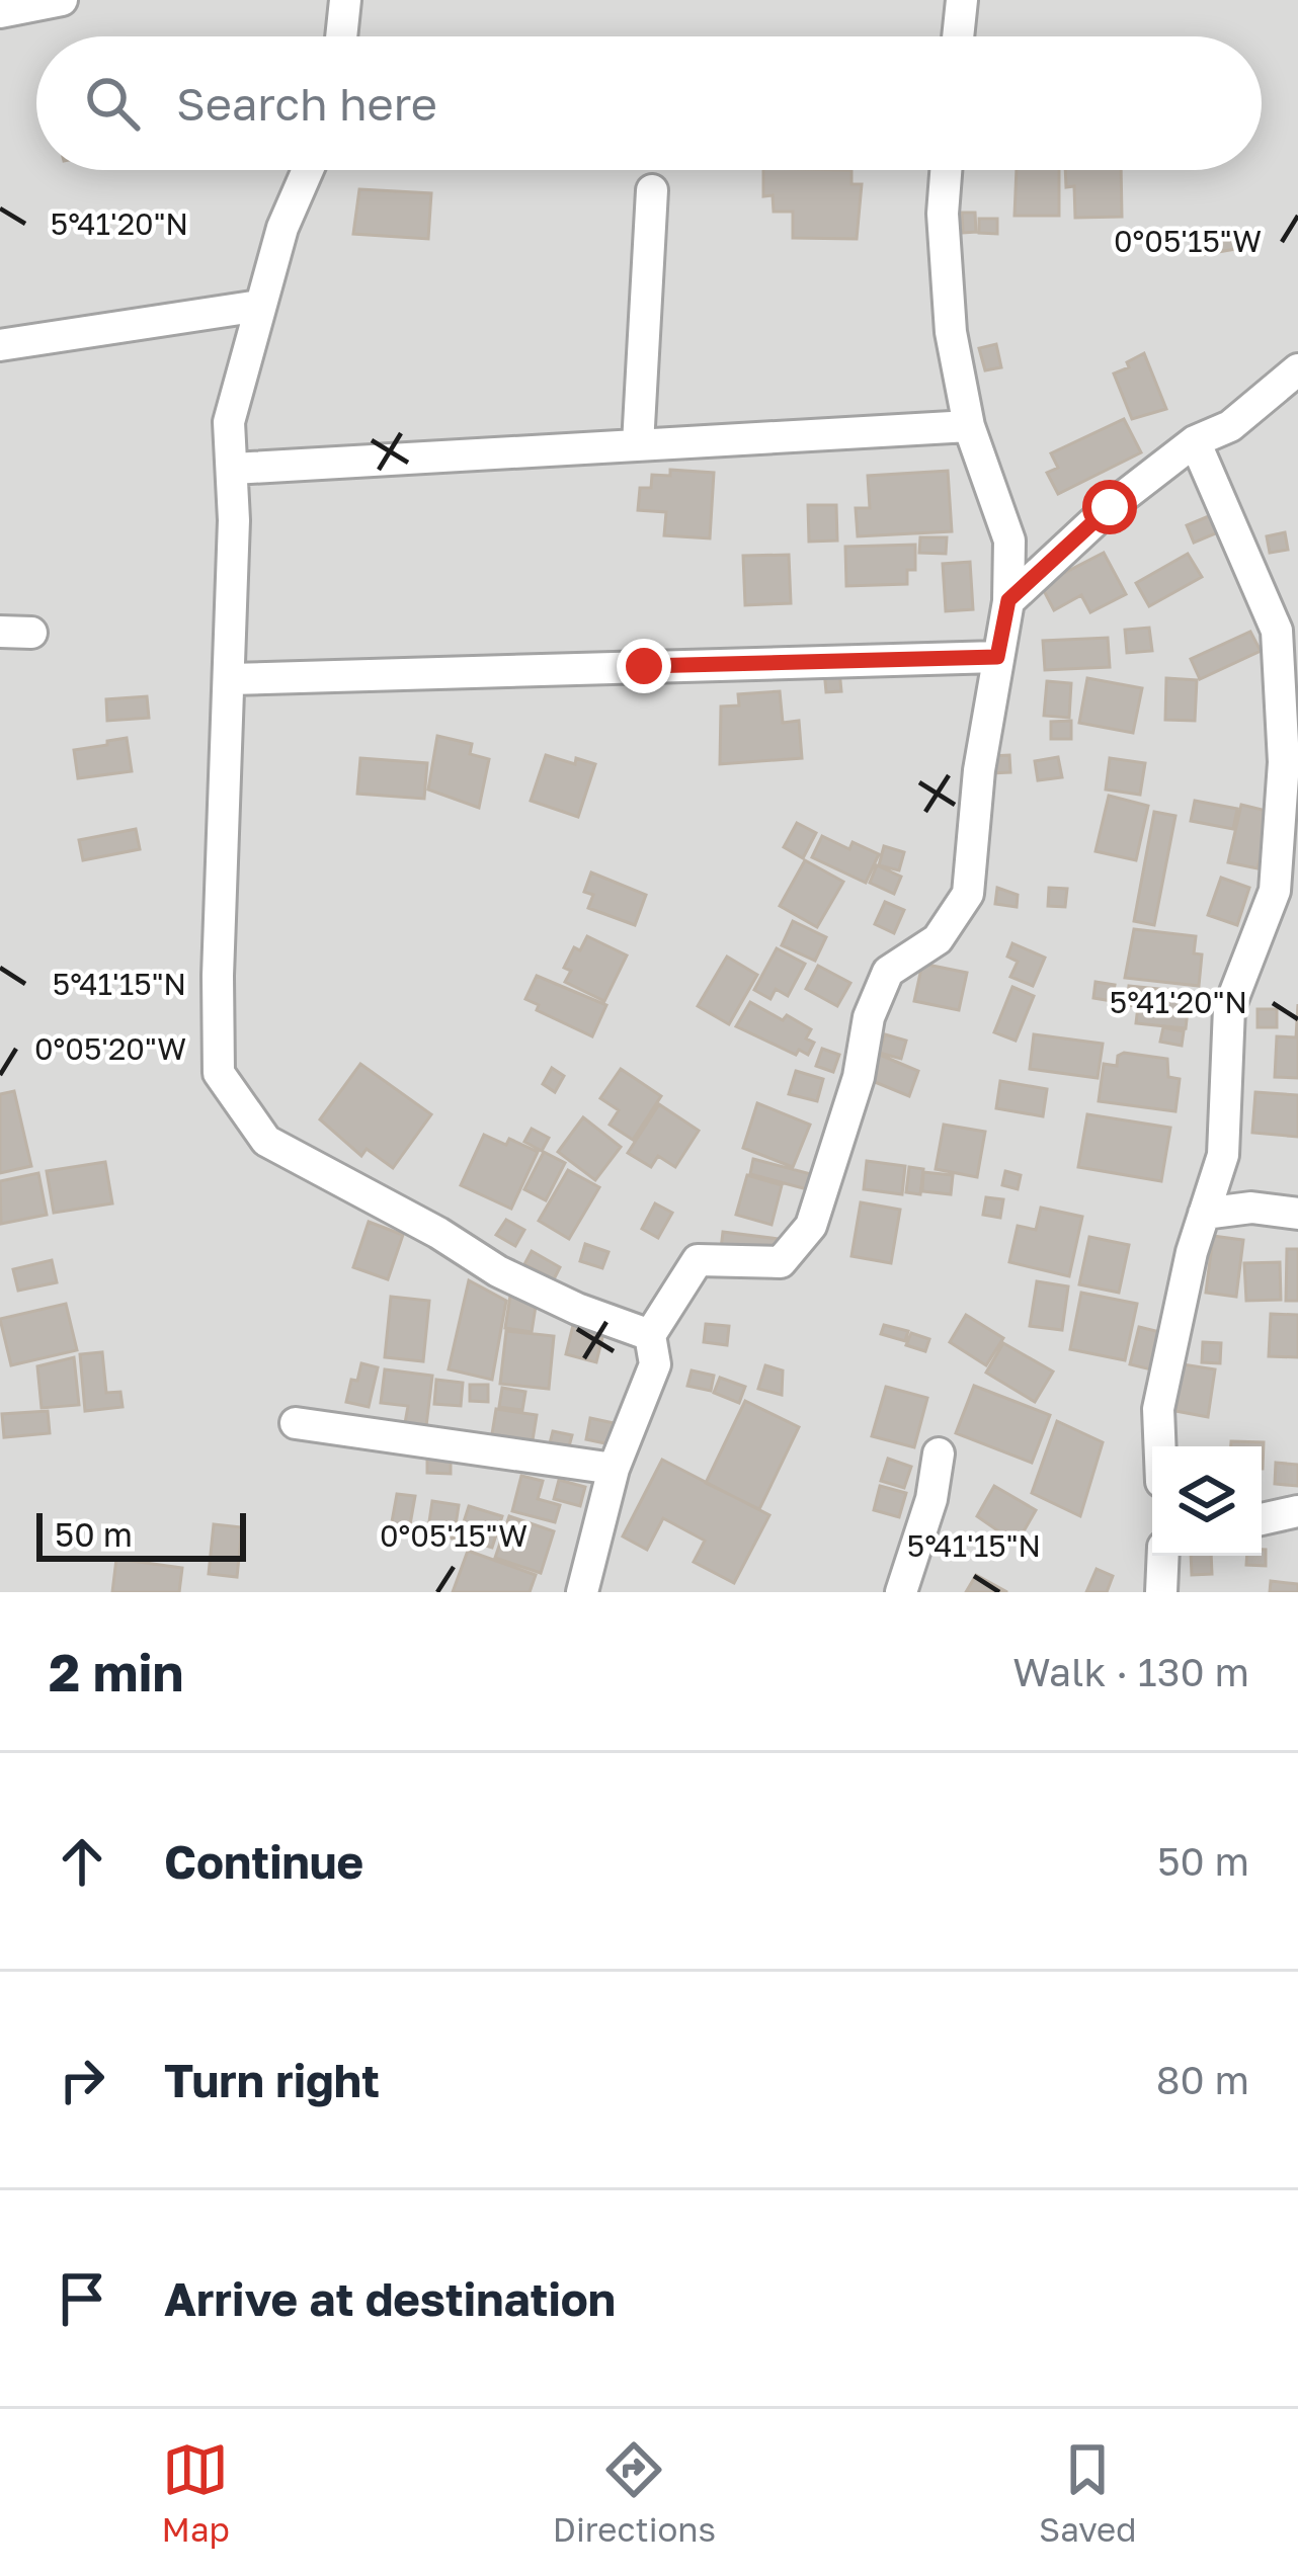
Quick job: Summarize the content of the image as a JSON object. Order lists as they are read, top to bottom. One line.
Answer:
{"scale_bar":"50 m","page":{"search":"Search here","scale":"50 m","heading":["2 min","Walk · 130 m"],"list":[["Continue","50 m"],["Turn right","80 m"],"Arrive at destination"],"nav":["Map","Directions","Saved"]},"coordinates":["5°41'20\"N","0°05'15\"W","5°41'15\"N","0°05'20\"W"]}
